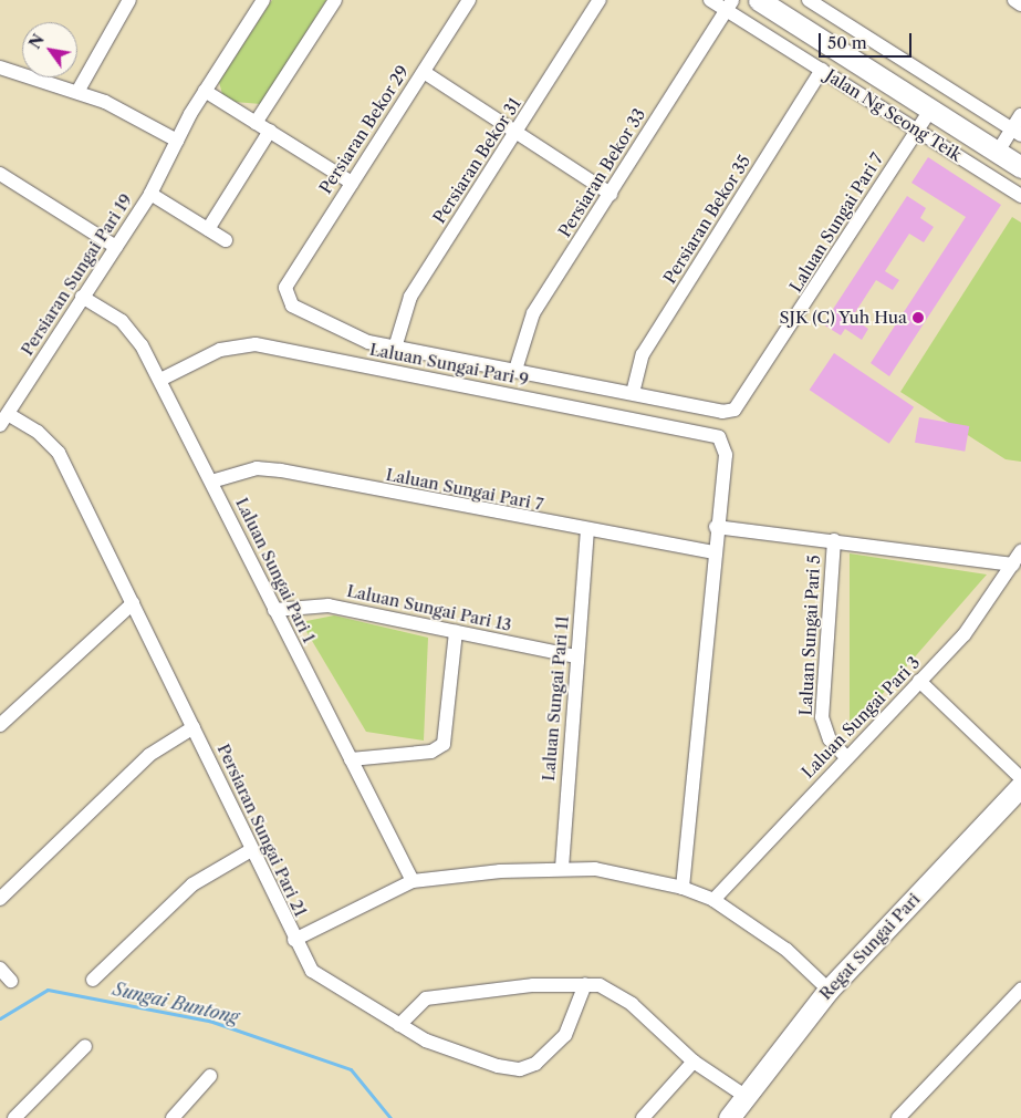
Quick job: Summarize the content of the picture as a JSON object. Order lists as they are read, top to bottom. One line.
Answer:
{"streets":{"main road":["Jalan Ng Seong Teik","Regat Sungai Pari"],"street":["Persiaran Bekor 29","Persiaran Bekor 31","Persiaran Bekor 33","Persiaran Bekor 35","Laluan Sungai Pari 7","Persiaran Sungai Pari 19","Laluan Sungai Pari 9","Laluan Sungai Pari 1","Laluan Sungai Pari 13","Laluan Sungai Pari 5","Laluan Sungai Pari 11","Laluan Sungai Pari 3","Persiaran Sungai Pari 21"]},"crossings":[["Jalan Ng Seong Teik","Persiaran Bekor 33"],["Jalan Ng Seong Teik","Persiaran Bekor 35"],["Jalan Ng Seong Teik","Laluan Sungai Pari 7"],["Persiaran Bekor 29","Persiaran Bekor 31"],["Persiaran Bekor 35","Laluan Sungai Pari 7"],["Laluan Sungai Pari 7","Laluan Sungai Pari 1"],["Laluan Sungai Pari 7","Laluan Sungai Pari 11"],["Persiaran Sungai Pari 19","Laluan Sungai Pari 1"],["Persiaran Sungai Pari 19","Persiaran Sungai Pari 21"],["Laluan Sungai Pari 9","Laluan Sungai Pari 1"],["Laluan Sungai Pari 9","Laluan Sungai Pari 5"],["Laluan Sungai Pari 1","Laluan Sungai Pari 13"],["Laluan Sungai Pari 13","Laluan Sungai Pari 11"],["Laluan Sungai Pari 5","Laluan Sungai Pari 3"]],"water":["Sungai Buntong"],"places":["SJK (C) Yuh Hua"],"scale_bar":"50 m","north":"top left"}
